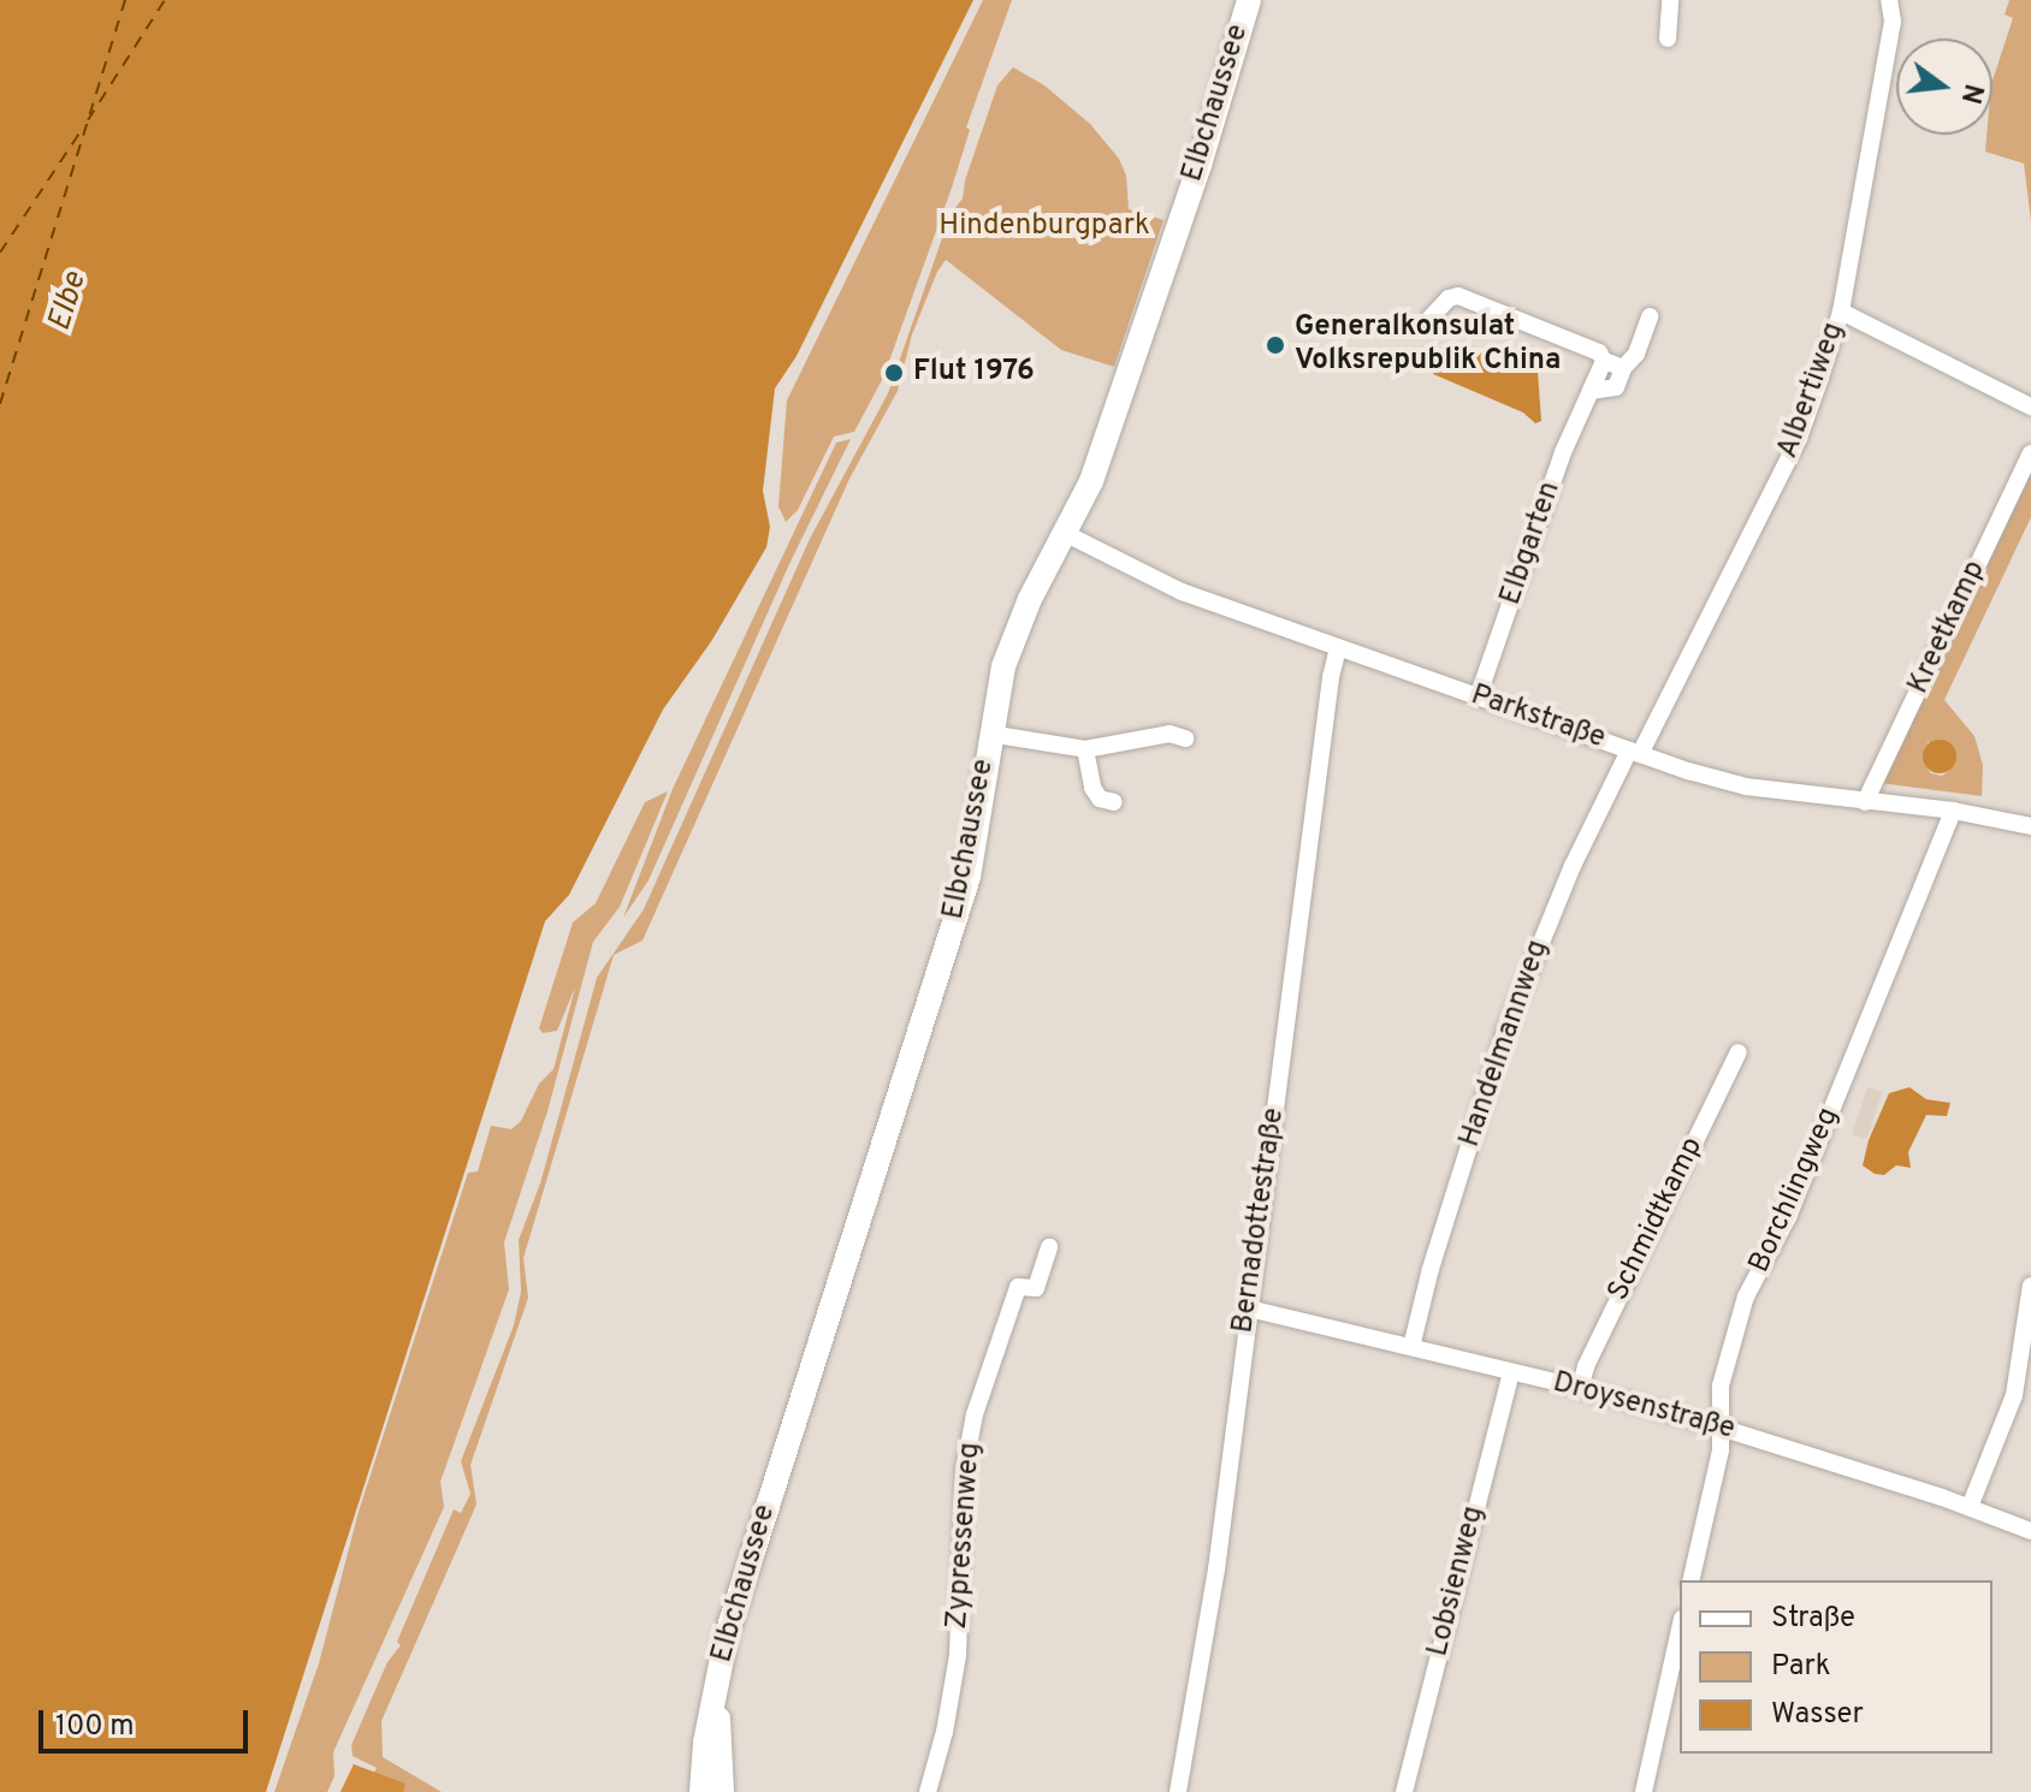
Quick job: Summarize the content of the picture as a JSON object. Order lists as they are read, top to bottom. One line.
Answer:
{"streets":{"main road":["Elbchaussee"],"street":["Albertiweg","Elbgarten","Kreetkamp","Parkstraße","Handelmannweg","Borchlingweg","Schmidtkamp","Bernadottestraße","Droysenstraße","Zypressenweg","Lobsienweg"]},"crossings":[["Elbchaussee","Parkstraße"],["Albertiweg","Parkstraße"],["Albertiweg","Handelmannweg"],["Elbgarten","Parkstraße"],["Kreetkamp","Parkstraße"],["Parkstraße","Handelmannweg"],["Parkstraße","Borchlingweg"],["Parkstraße","Bernadottestraße"],["Handelmannweg","Droysenstraße"],["Borchlingweg","Droysenstraße"],["Schmidtkamp","Droysenstraße"],["Bernadottestraße","Droysenstraße"],["Droysenstraße","Lobsienweg"]],"water":["Elbe"],"parks":["Hindenburgpark"],"places":["Generalkonsulat Volksrepublik China","Flut 1976"],"legend":["Straße","Park","Wasser"],"scale_bar":"100 m","north":"right"}
